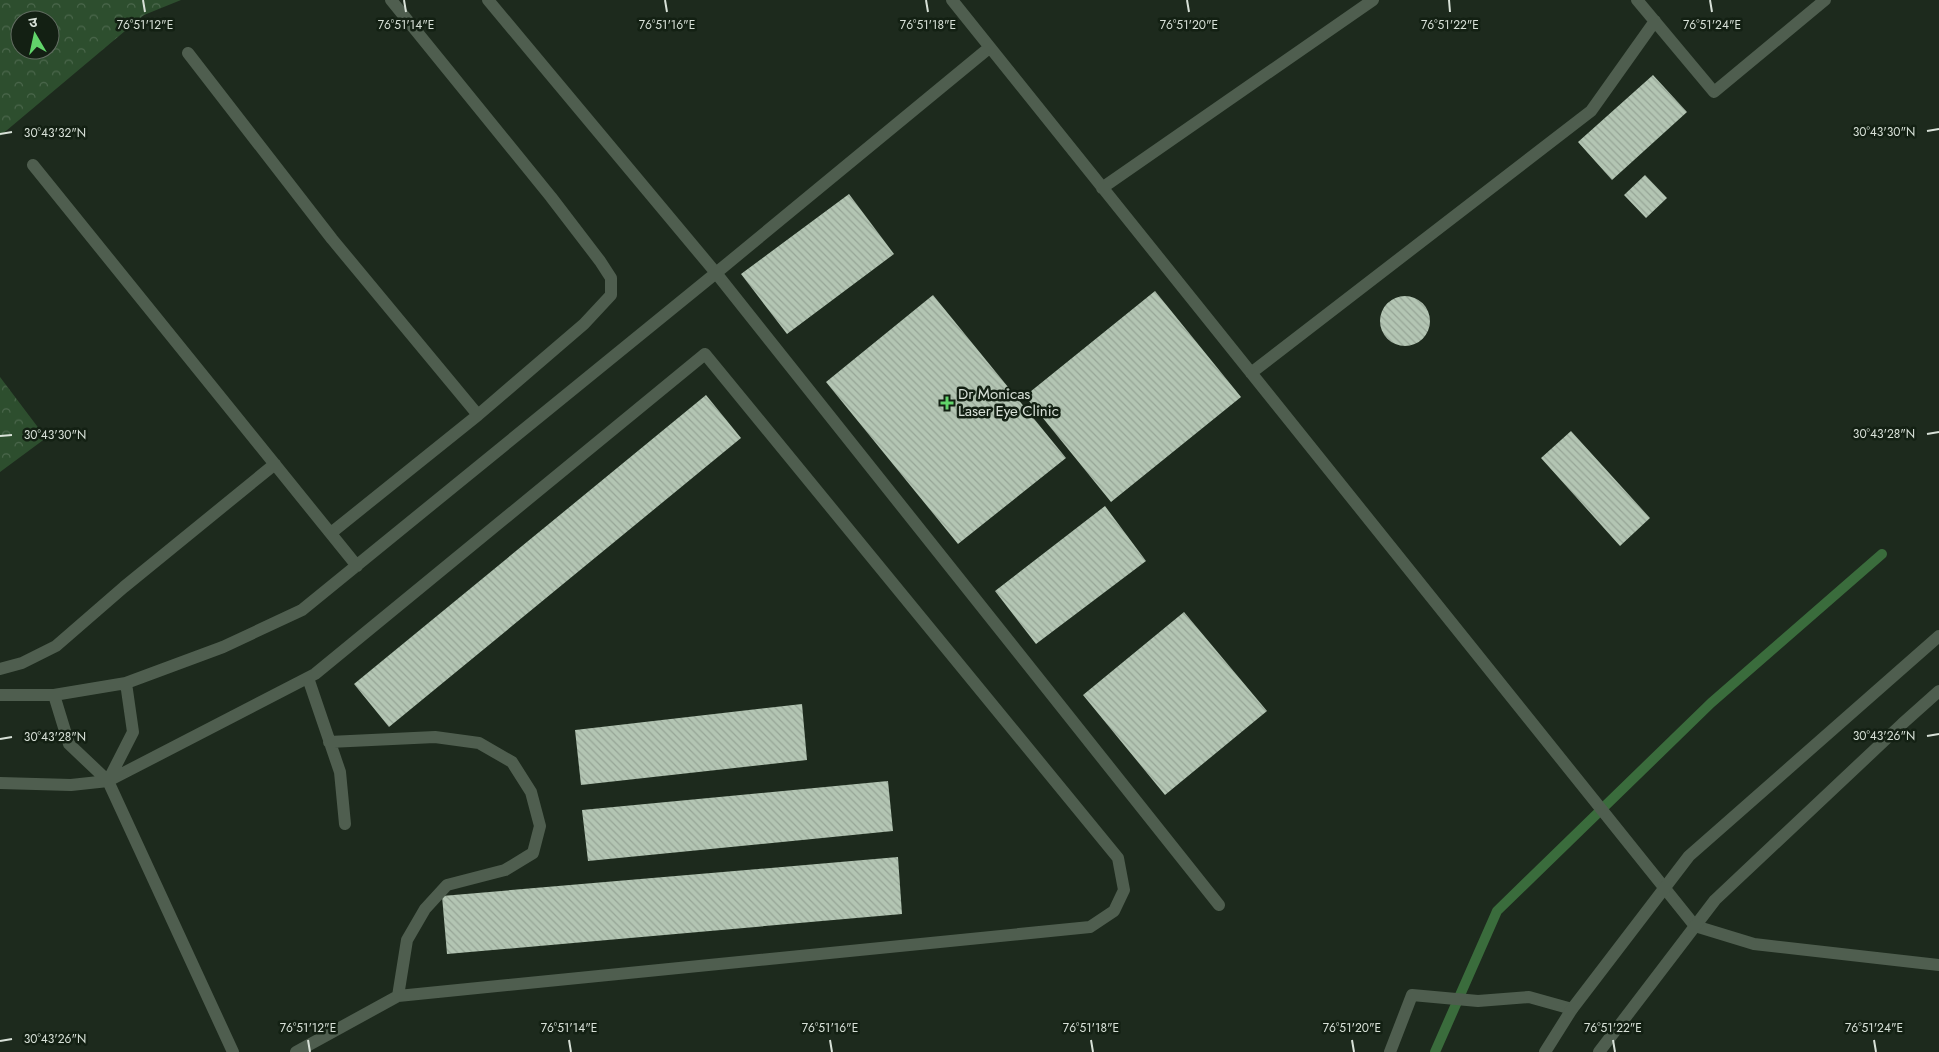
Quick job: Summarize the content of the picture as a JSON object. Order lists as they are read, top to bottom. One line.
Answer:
{"places":{"health":["Dr Monicas Laser Eye Clinic"]},"north":"top","coordinates":["76°51'12\"E","76°51'14\"E","76°51'16\"E","76°51'18\"E","76°51'20\"E","76°51'22\"E","76°51'24\"E","30°43'30\"N","30°43'32\"N","30°43'28\"N","30°43'26\"N"]}
